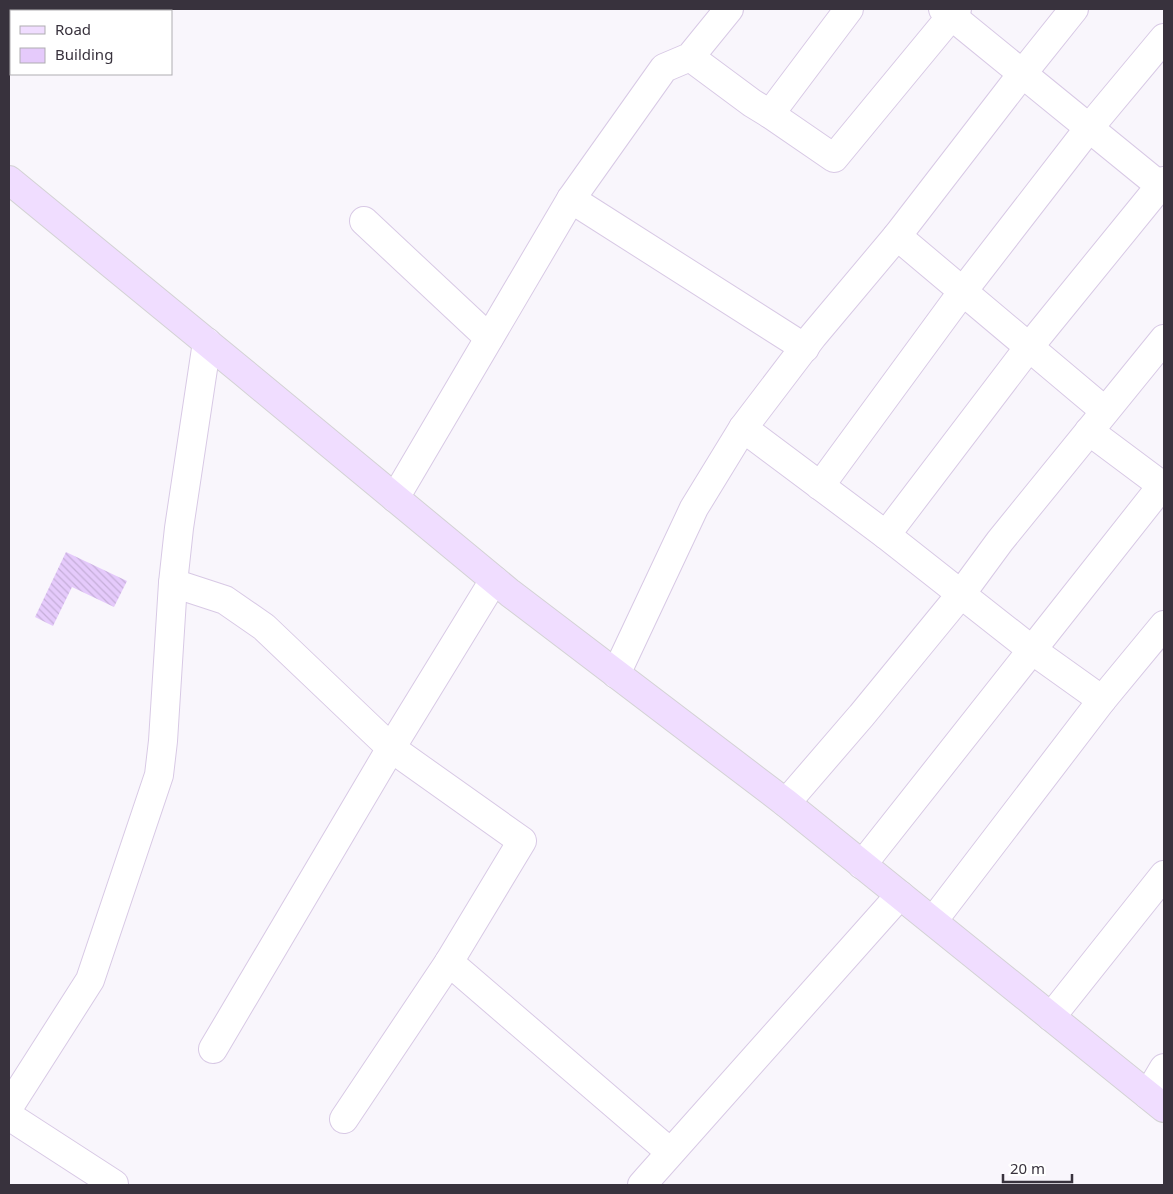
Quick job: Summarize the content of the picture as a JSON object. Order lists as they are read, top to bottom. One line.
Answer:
{"legend":["Road","Building"],"scale_bar":"20 m"}
